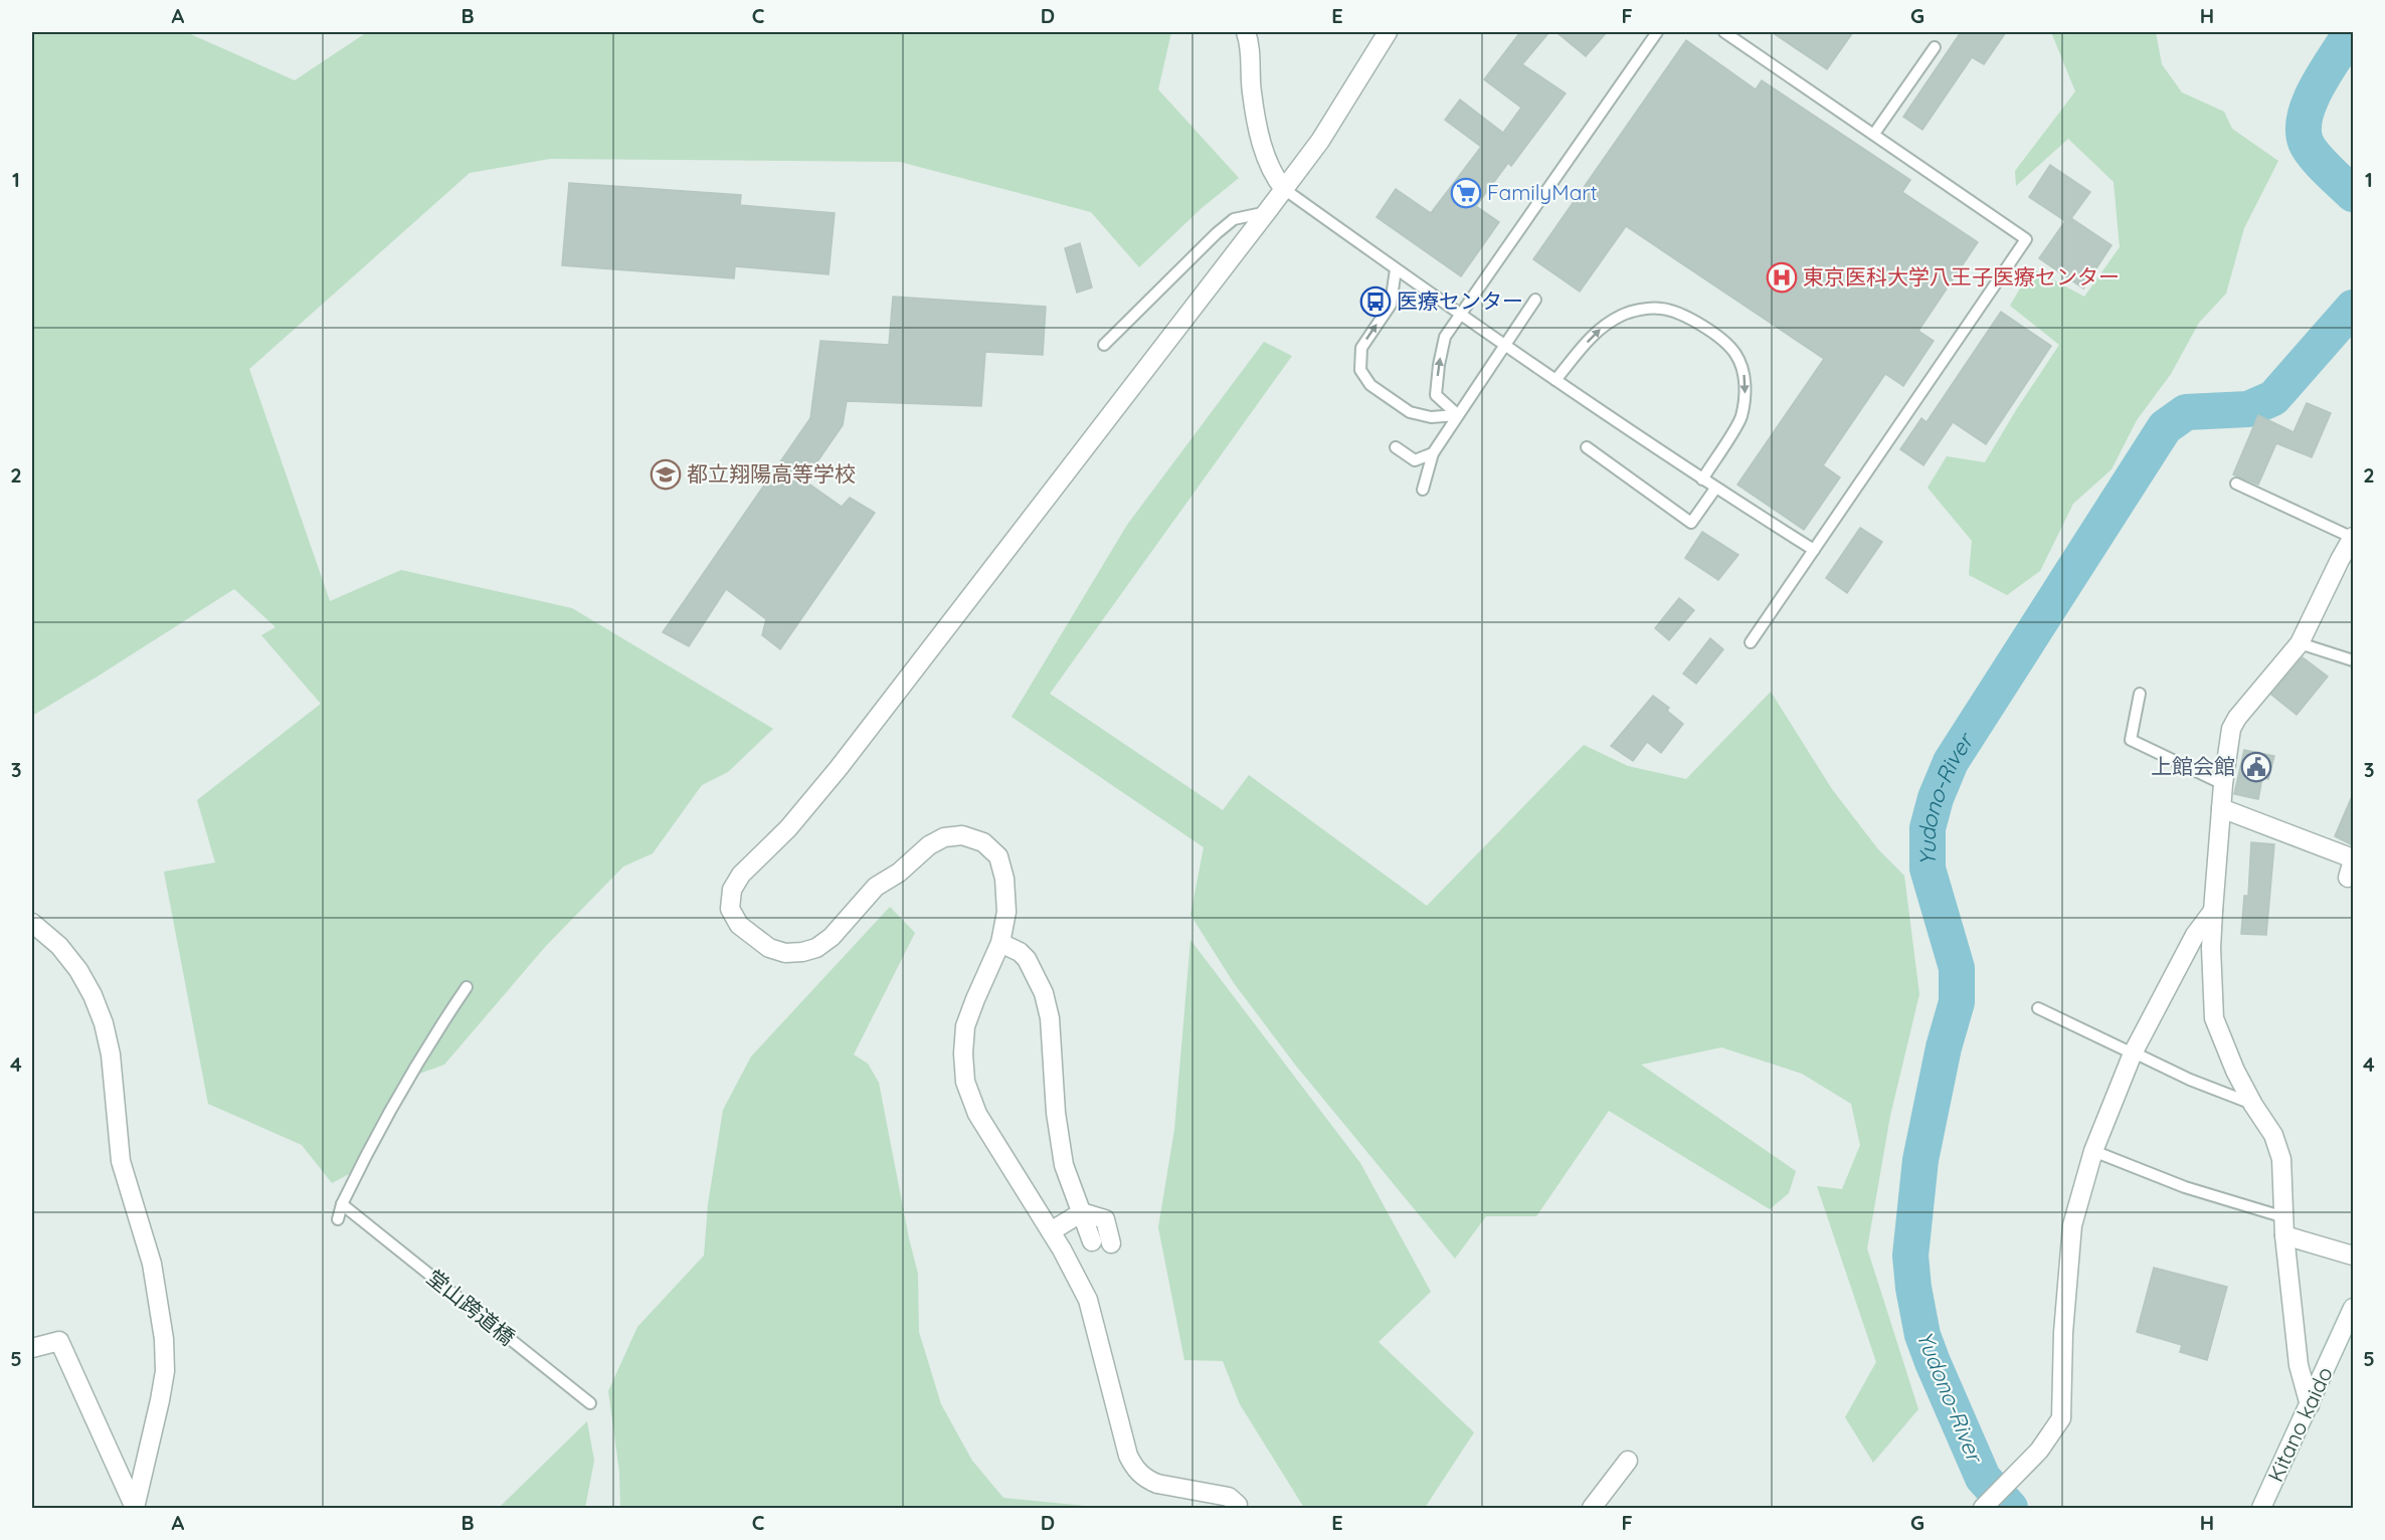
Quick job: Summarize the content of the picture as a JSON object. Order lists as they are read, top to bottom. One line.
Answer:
{"streets":{"street":["Kitano kaido"],"lane":["堂山跨道橋"]},"water":["Yudono-River"],"places":{"supermarket":["FamilyMart"],"hospital":["東京医科大学八王子医療センター"],"bus stop":["医療センター"],"school or university":["都立翔陽高等学校"],"public building":["上館会館"]},"grid":{"columns":["A","B","C","D","E","F","G","H"],"rows":["1","2","3","4","5"]}}
